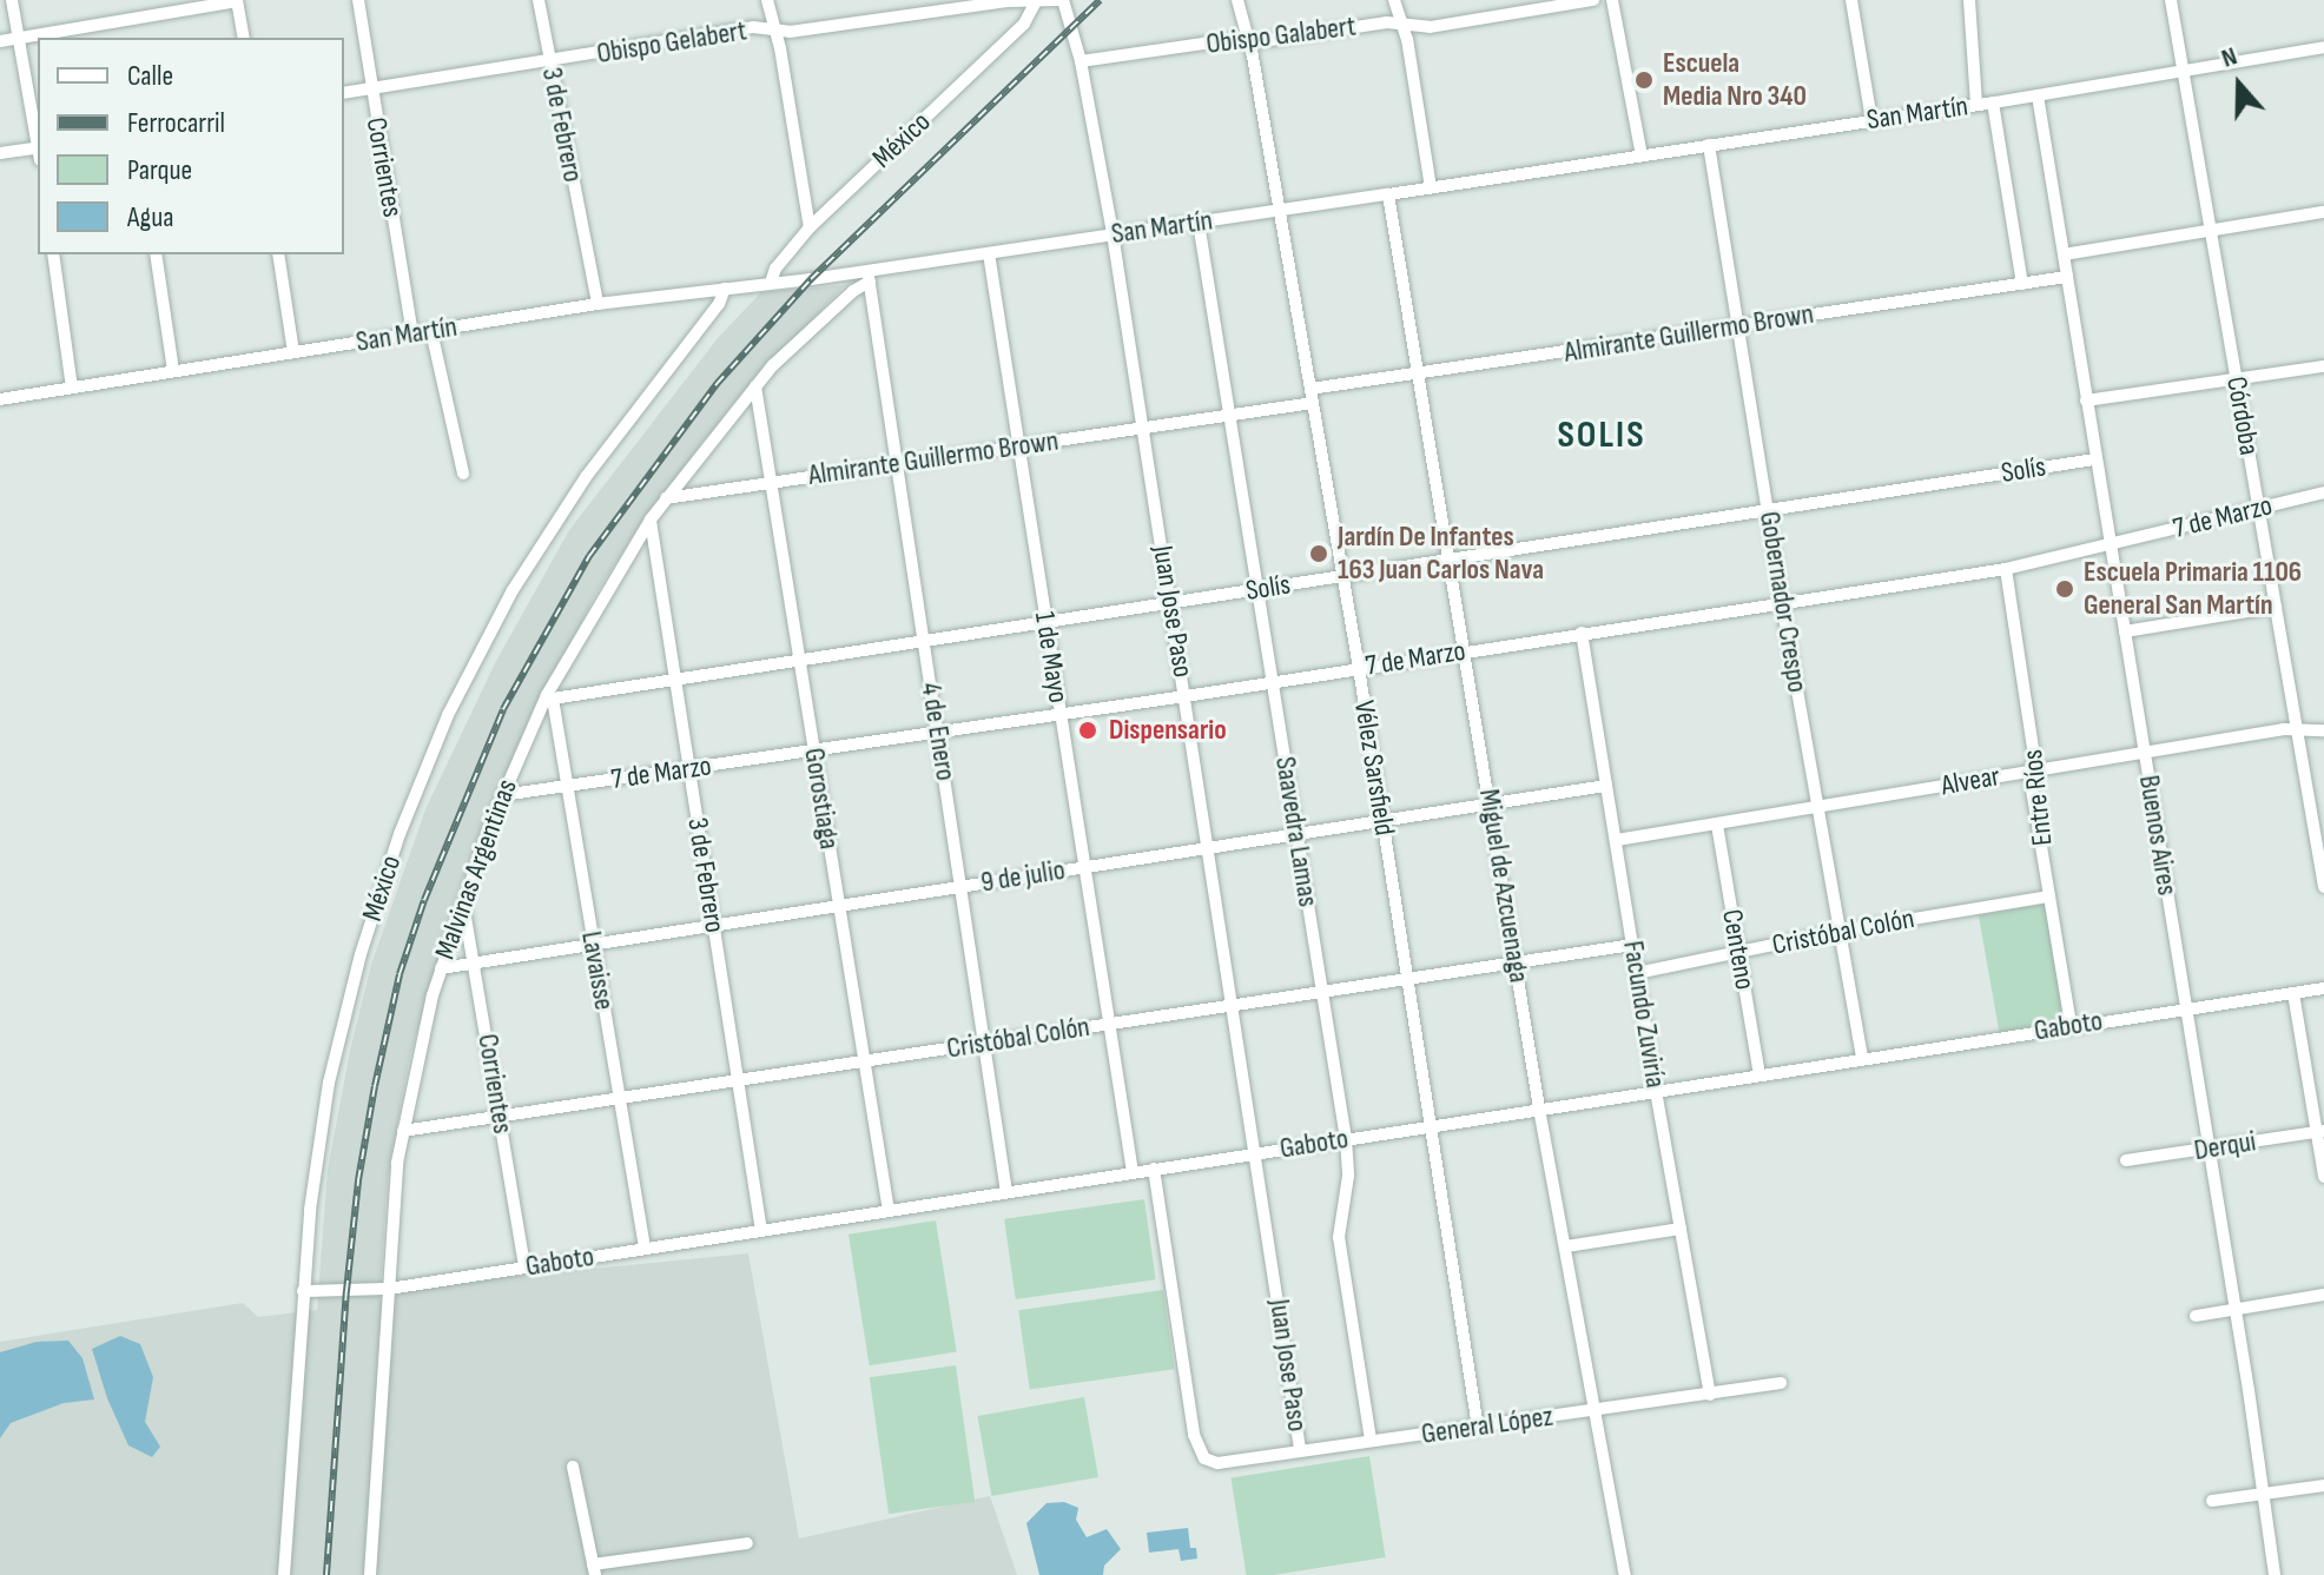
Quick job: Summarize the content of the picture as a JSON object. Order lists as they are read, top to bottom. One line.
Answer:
{"streets":{"street":["Obispo Galabert","Obispo Gelabert","San Martín","3 de Febrero","México","Corrientes","Almirante Guillermo Brown","Córdoba","Solís","7 de Marzo","Gobernador Crespo","Juan Jose Paso","1 de Mayo","4 de Enero","Vélez Sarsfield","Alvear","Entre Ríos","Gorostiaga","Saavedra Lamas","Buenos Aires","Malvinas Argentinas","9 de julio","Miguel de Azcuenaga","Cristóbal Colón","Centeno","Lavaisse","Facundo Zuviría","Gaboto","Derqui","General López"]},"crossings":[["Obispo Galabert","Juan Jose Paso"],["Obispo Galabert","Vélez Sarsfield"],["Obispo Gelabert","3 de Febrero"],["Obispo Gelabert","México"],["Obispo Gelabert","Corrientes"],["Obispo Gelabert","Juan Jose Paso"],["San Martín","3 de Febrero"],["San Martín","México"],["San Martín","Corrientes"],["San Martín","Córdoba"],["San Martín","Gobernador Crespo"],["San Martín","Juan Jose Paso"],["San Martín","1 de Mayo"],["San Martín","4 de Enero"],["San Martín","Vélez Sarsfield"],["San Martín","Saavedra Lamas"],["San Martín","Buenos Aires"],["San Martín","Malvinas Argentinas"],["San Martín","Miguel de Azcuenaga"],["3 de Febrero","Solís"],["3 de Febrero","7 de Marzo"],["3 de Febrero","Malvinas Argentinas"],["3 de Febrero","9 de julio"],["3 de Febrero","Cristóbal Colón"],["3 de Febrero","Gaboto"],["México","Gaboto"],["Corrientes","Malvinas Argentinas"],["Corrientes","9 de julio"],["Corrientes","Cristóbal Colón"],["Corrientes","Gaboto"],["Almirante Guillermo Brown","Gobernador Crespo"],["Almirante Guillermo Brown","Juan Jose Paso"],["Almirante Guillermo Brown","1 de Mayo"],["Almirante Guillermo Brown","4 de Enero"],["Almirante Guillermo Brown","Vélez Sarsfield"],["Almirante Guillermo Brown","Gorostiaga"],["Almirante Guillermo Brown","Saavedra Lamas"],["Almirante Guillermo Brown","Buenos Aires"],["Almirante Guillermo Brown","Malvinas Argentinas"],["Almirante Guillermo Brown","Miguel de Azcuenaga"],["Córdoba","7 de Marzo"],["Córdoba","Alvear"],["Solís","Gobernador Crespo"],["Solís","Juan Jose Paso"],["Solís","1 de Mayo"],["Solís","4 de Enero"],["Solís","Vélez Sarsfield"],["Solís","Gorostiaga"],["Solís","Saavedra Lamas"],["Solís","Buenos Aires"],["Solís","Malvinas Argentinas"],["Solís","Miguel de Azcuenaga"],["Solís","Lavaisse"],["7 de Marzo","Gobernador Crespo"],["7 de Marzo","Juan Jose Paso"],["7 de Marzo","1 de Mayo"],["7 de Marzo","4 de Enero"],["7 de Marzo","Vélez Sarsfield"],["7 de Marzo","Entre Ríos"],["7 de Marzo","Gorostiaga"],["7 de Marzo","Saavedra Lamas"],["7 de Marzo","Buenos Aires"],["7 de Marzo","Malvinas Argentinas"],["7 de Marzo","Miguel de Azcuenaga"],["7 de Marzo","Lavaisse"],["7 de Marzo","Facundo Zuviría"],["Gobernador Crespo","Alvear"],["Gobernador Crespo","Cristóbal Colón"],["Gobernador Crespo","Gaboto"],["Juan Jose Paso","9 de julio"],["Juan Jose Paso","Cristóbal Colón"],["Juan Jose Paso","Gaboto"],["Juan Jose Paso","General López"],["1 de Mayo","9 de julio"],["1 de Mayo","Cristóbal Colón"],["1 de Mayo","Gaboto"],["4 de Enero","Malvinas Argentinas"],["4 de Enero","9 de julio"],["4 de Enero","Cristóbal Colón"],["4 de Enero","Gaboto"],["Vélez Sarsfield","9 de julio"],["Vélez Sarsfield","Cristóbal Colón"],["Vélez Sarsfield","Gaboto"],["Vélez Sarsfield","General López"],["Alvear","Entre Ríos"],["Alvear","Buenos Aires"],["Alvear","Centeno"],["Alvear","Facundo Zuviría"],["Entre Ríos","Cristóbal Colón"],["Entre Ríos","Gaboto"],["Gorostiaga","Malvinas Argentinas"],["Gorostiaga","9 de julio"],["Gorostiaga","Cristóbal Colón"],["Gorostiaga","Gaboto"],["Saavedra Lamas","9 de julio"],["Saavedra Lamas","Cristóbal Colón"],["Saavedra Lamas","Gaboto"],["Saavedra Lamas","General López"],["Buenos Aires","Gaboto"],["Buenos Aires","Derqui"],["Malvinas Argentinas","9 de julio"],["Malvinas Argentinas","Cristóbal Colón"],["Malvinas Argentinas","Lavaisse"],["Malvinas Argentinas","Gaboto"],["9 de julio","Miguel de Azcuenaga"],["9 de julio","Lavaisse"],["9 de julio","Facundo Zuviría"],["Miguel de Azcuenaga","Cristóbal Colón"],["Miguel de Azcuenaga","Gaboto"],["Miguel de Azcuenaga","General López"],["Cristóbal Colón","Centeno"],["Cristóbal Colón","Lavaisse"],["Cristóbal Colón","Facundo Zuviría"],["Centeno","Gaboto"],["Lavaisse","Gaboto"],["Facundo Zuviría","Gaboto"],["Facundo Zuviría","General López"],["Gaboto","General López"]],"districts":["SOLIS"],"places":["Escuela Media Nro 340","Jardín De Infantes 163 Juan Carlos Nava","Escuela Primaria 1106 General San Martín","Dispensario"],"legend":["Calle","Ferrocarril","Parque","Agua"],"north":"top"}
